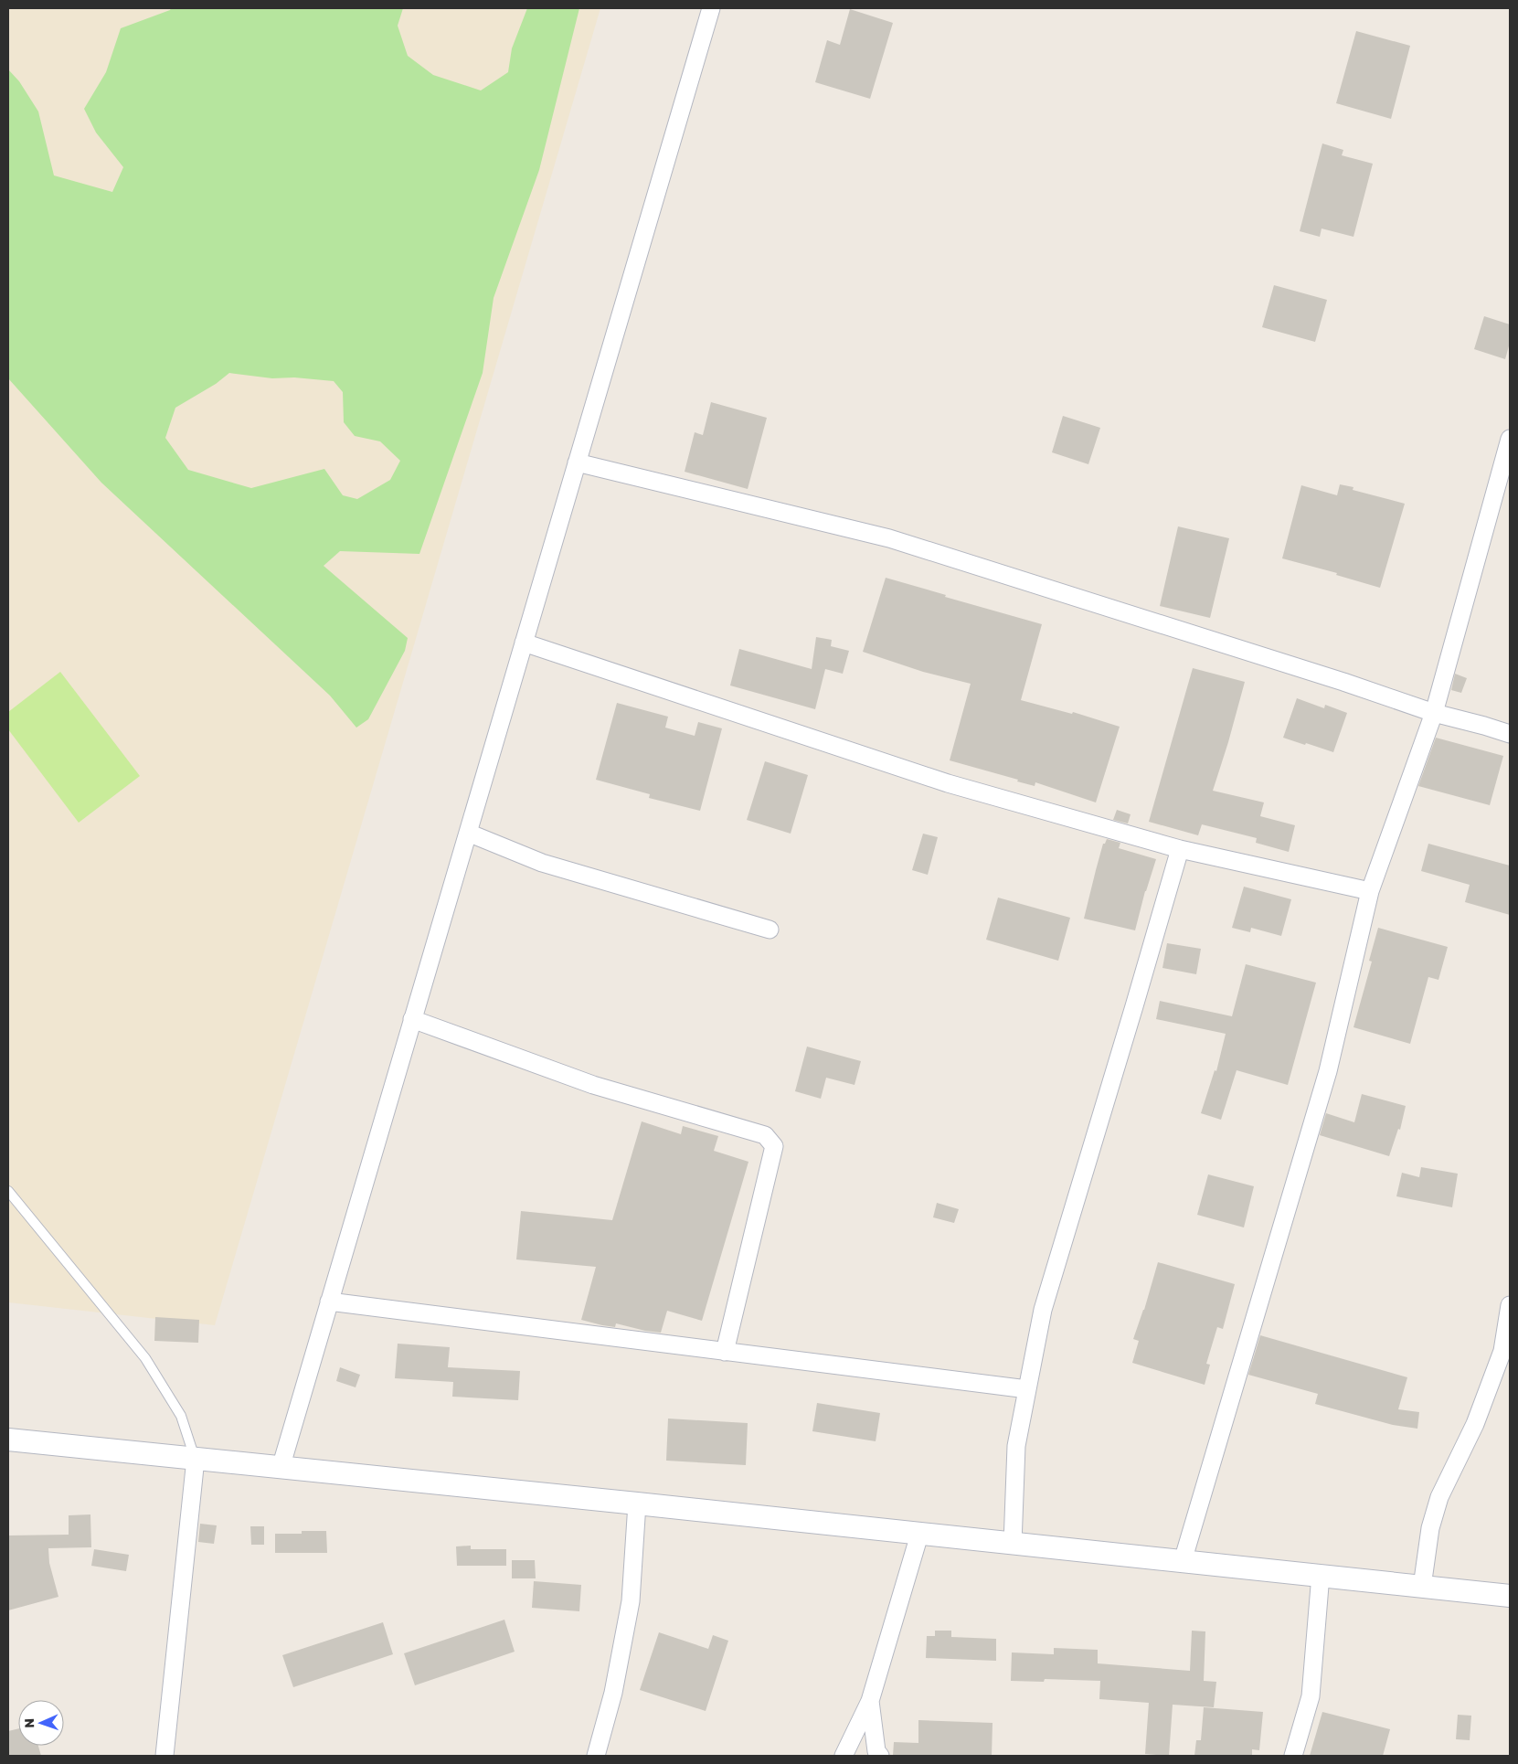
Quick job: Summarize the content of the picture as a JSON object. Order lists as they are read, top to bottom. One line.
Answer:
{"north":"left"}
